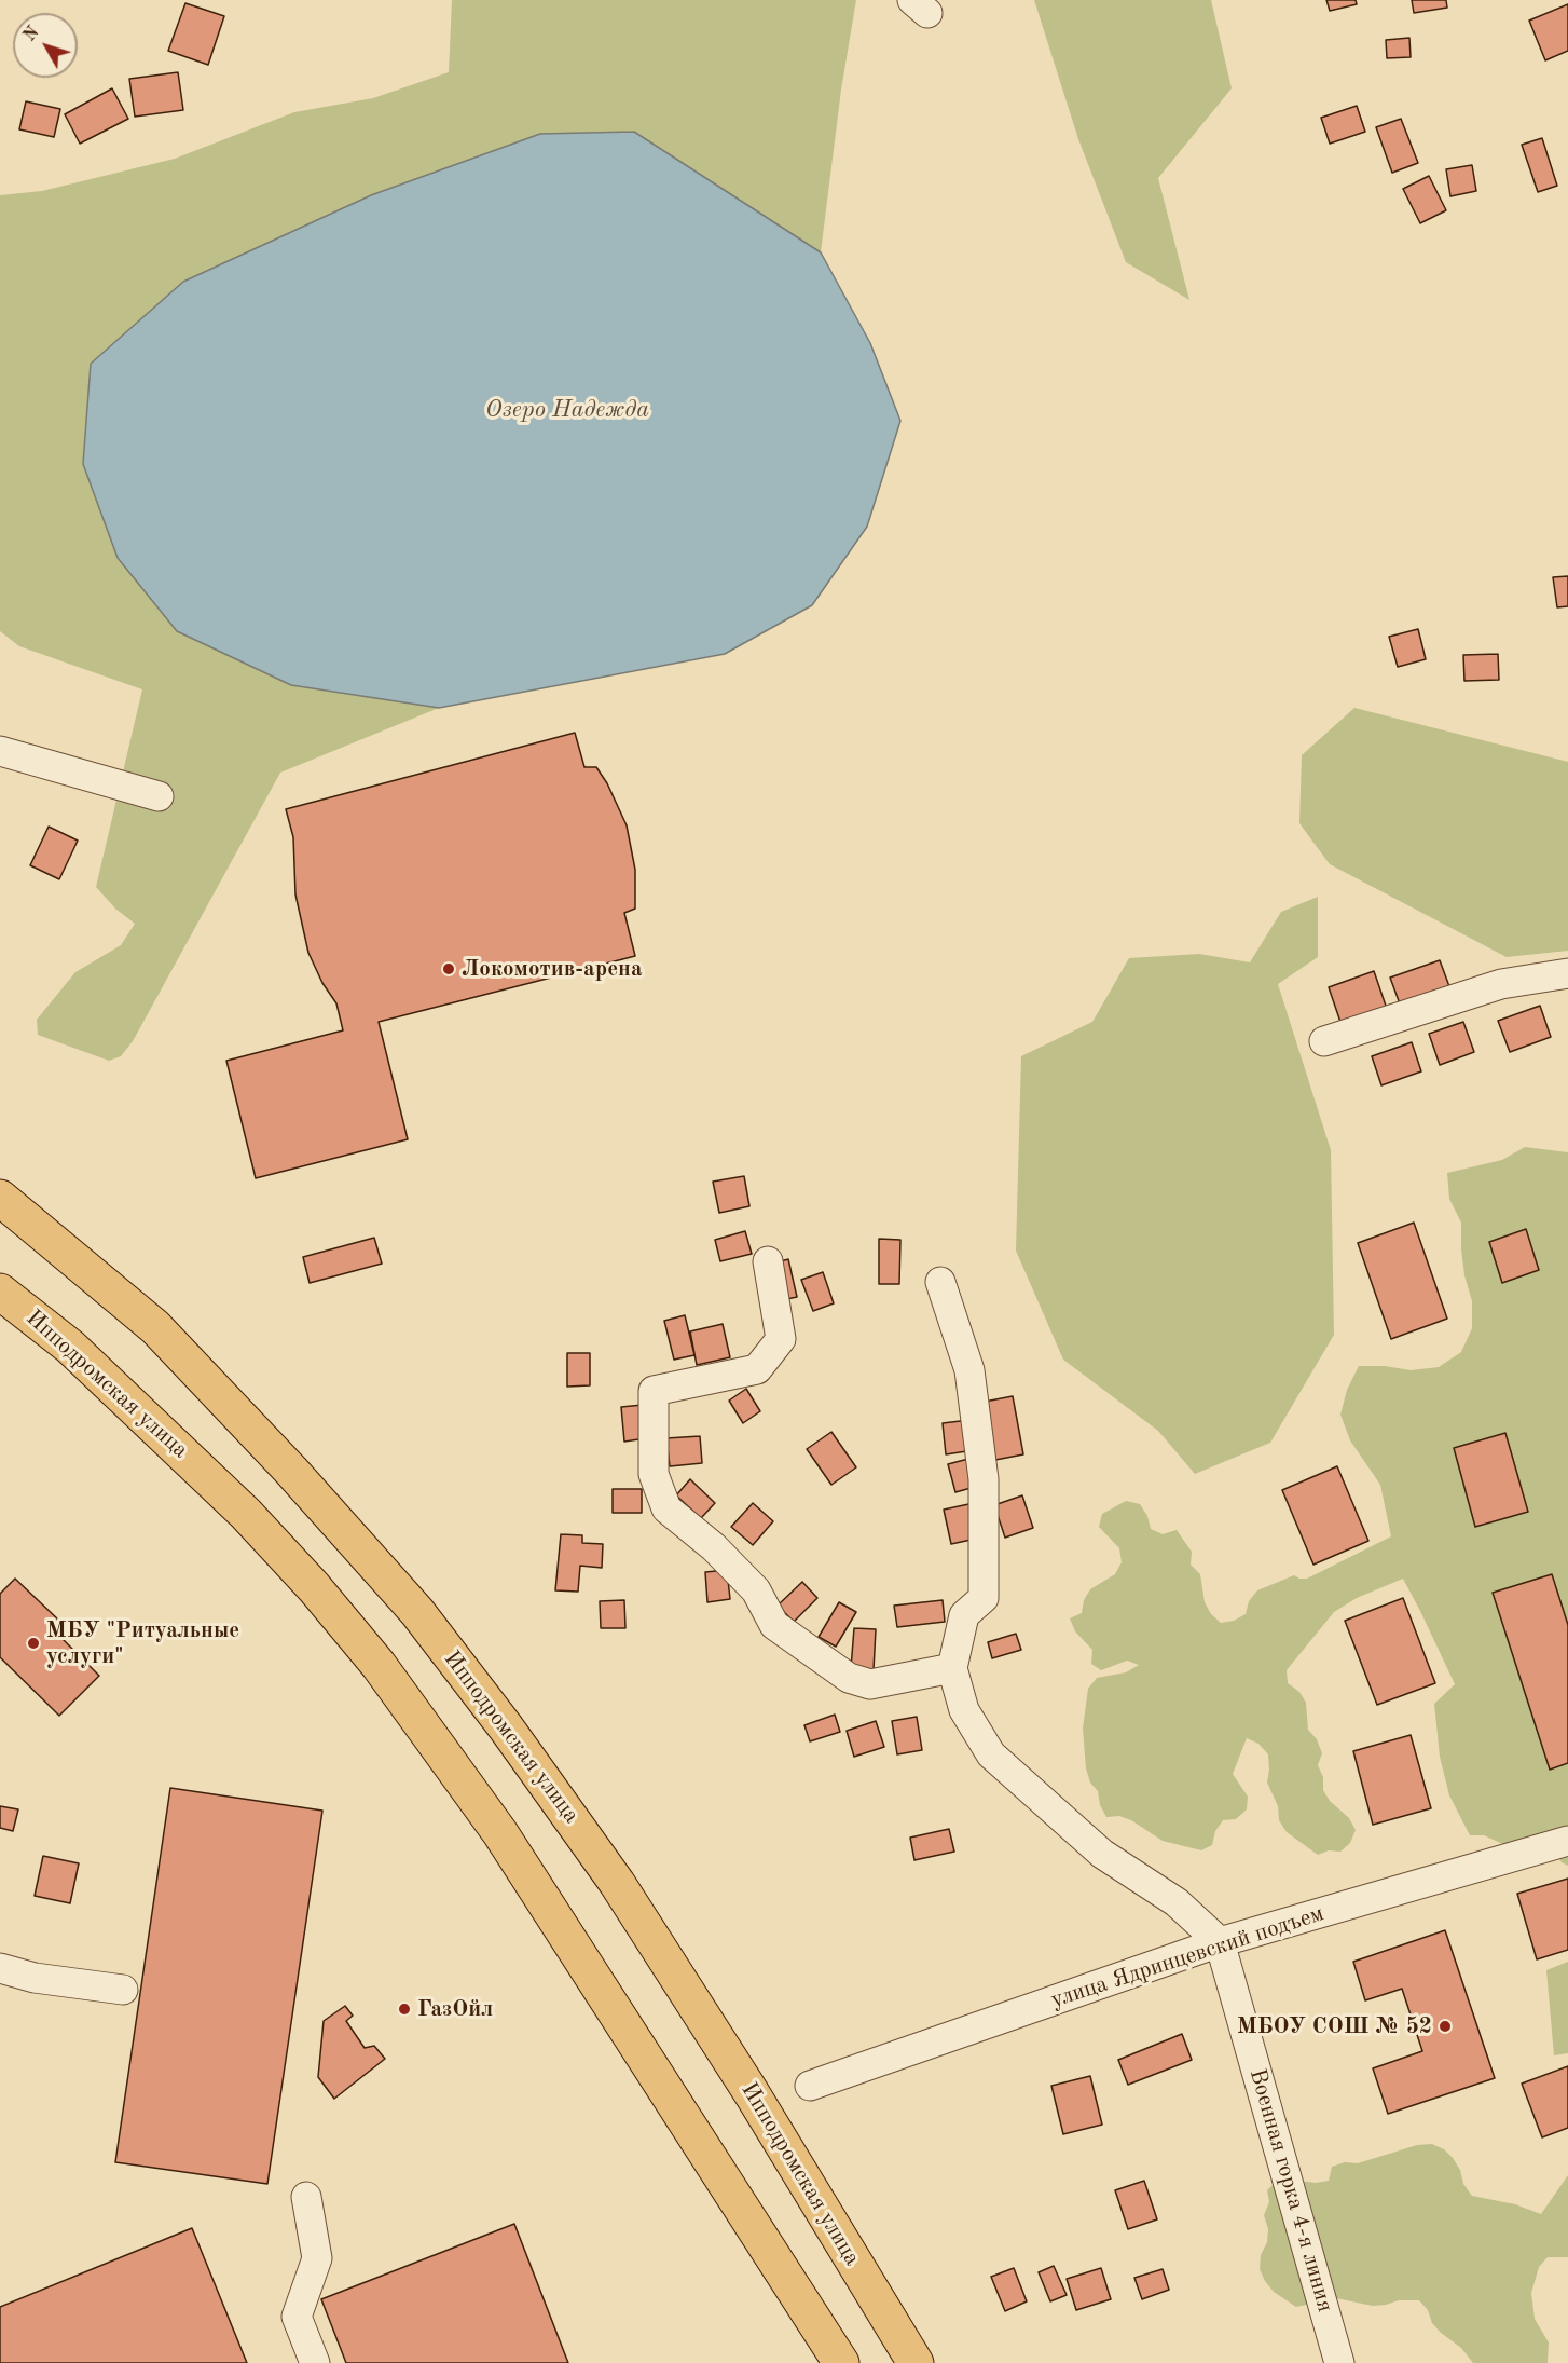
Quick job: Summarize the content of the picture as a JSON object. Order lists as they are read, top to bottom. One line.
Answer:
{"streets":{"highway":["Ипподромская улица"],"street":["улица Ядринцевский подъем","Военная горка 4-я линия"]},"crossings":[["улица Ядринцевский подъем","Военная горка 4-я линия"]],"water":["Озеро Надежда"],"places":["Локомотив-арена","МБУ \"Ритуальные услуги\"","ГазОйл","МБОУ СОШ № 52"],"north":"top left"}
